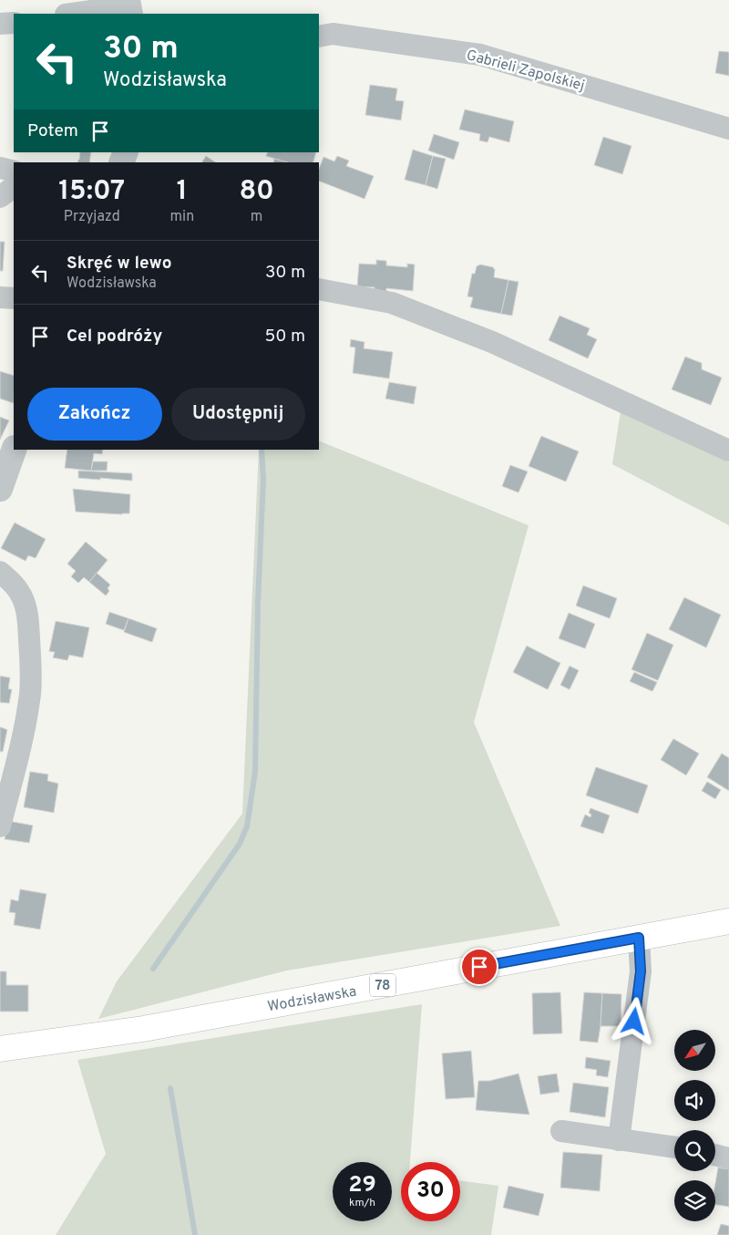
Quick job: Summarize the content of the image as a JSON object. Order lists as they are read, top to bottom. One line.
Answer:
{"streets":{"main road":["78","Wodzisławska"],"street":["Gabrieli Zapolskiej"]},"north":"bottom left","page":{"turn":["30 m","Wodzisławska"],"then":"Potem","eta":["15:07","Przyjazd","1","min","80","m"],"list":[{"name":"Skręć w lewo","note":"Wodzisławska","value":"30 m"},{"name":"Cel podróży","value":"50 m"}],"buttons":["Zakończ","Udostępnij"],"speed":"29 km/h","limit":"30"}}
